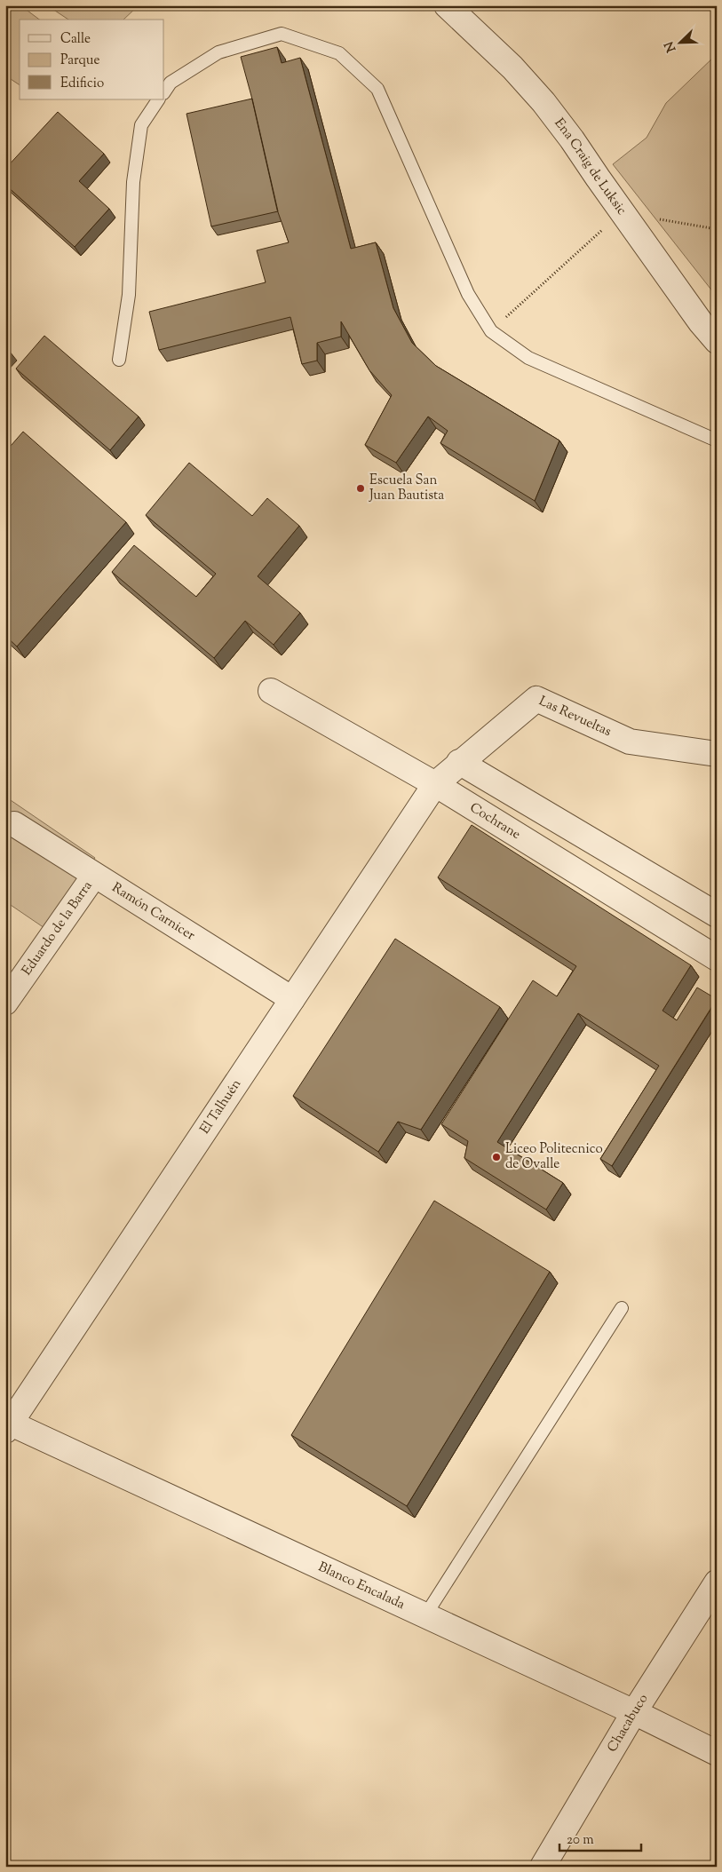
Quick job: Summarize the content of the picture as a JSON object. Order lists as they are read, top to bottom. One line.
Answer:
{"streets":{"street":["Ena Craig de Luksic","Las Revueltas","Cochrane","Ramón Carnicer","Eduardo de la Barra","El Talhuén","Blanco Encalada","Chacabuco"]},"crossings":[["Las Revueltas","Cochrane"],["Las Revueltas","El Talhuén"],["Cochrane","El Talhuén"],["Ramón Carnicer","Eduardo de la Barra"],["Ramón Carnicer","El Talhuén"],["El Talhuén","Blanco Encalada"],["Blanco Encalada","Chacabuco"]],"places":["Escuela San Juan Bautista","Liceo Politecnico de Ovalle"],"legend":["Calle","Parque","Edificio"],"scale_bar":"20 m","north":"bottom left"}
